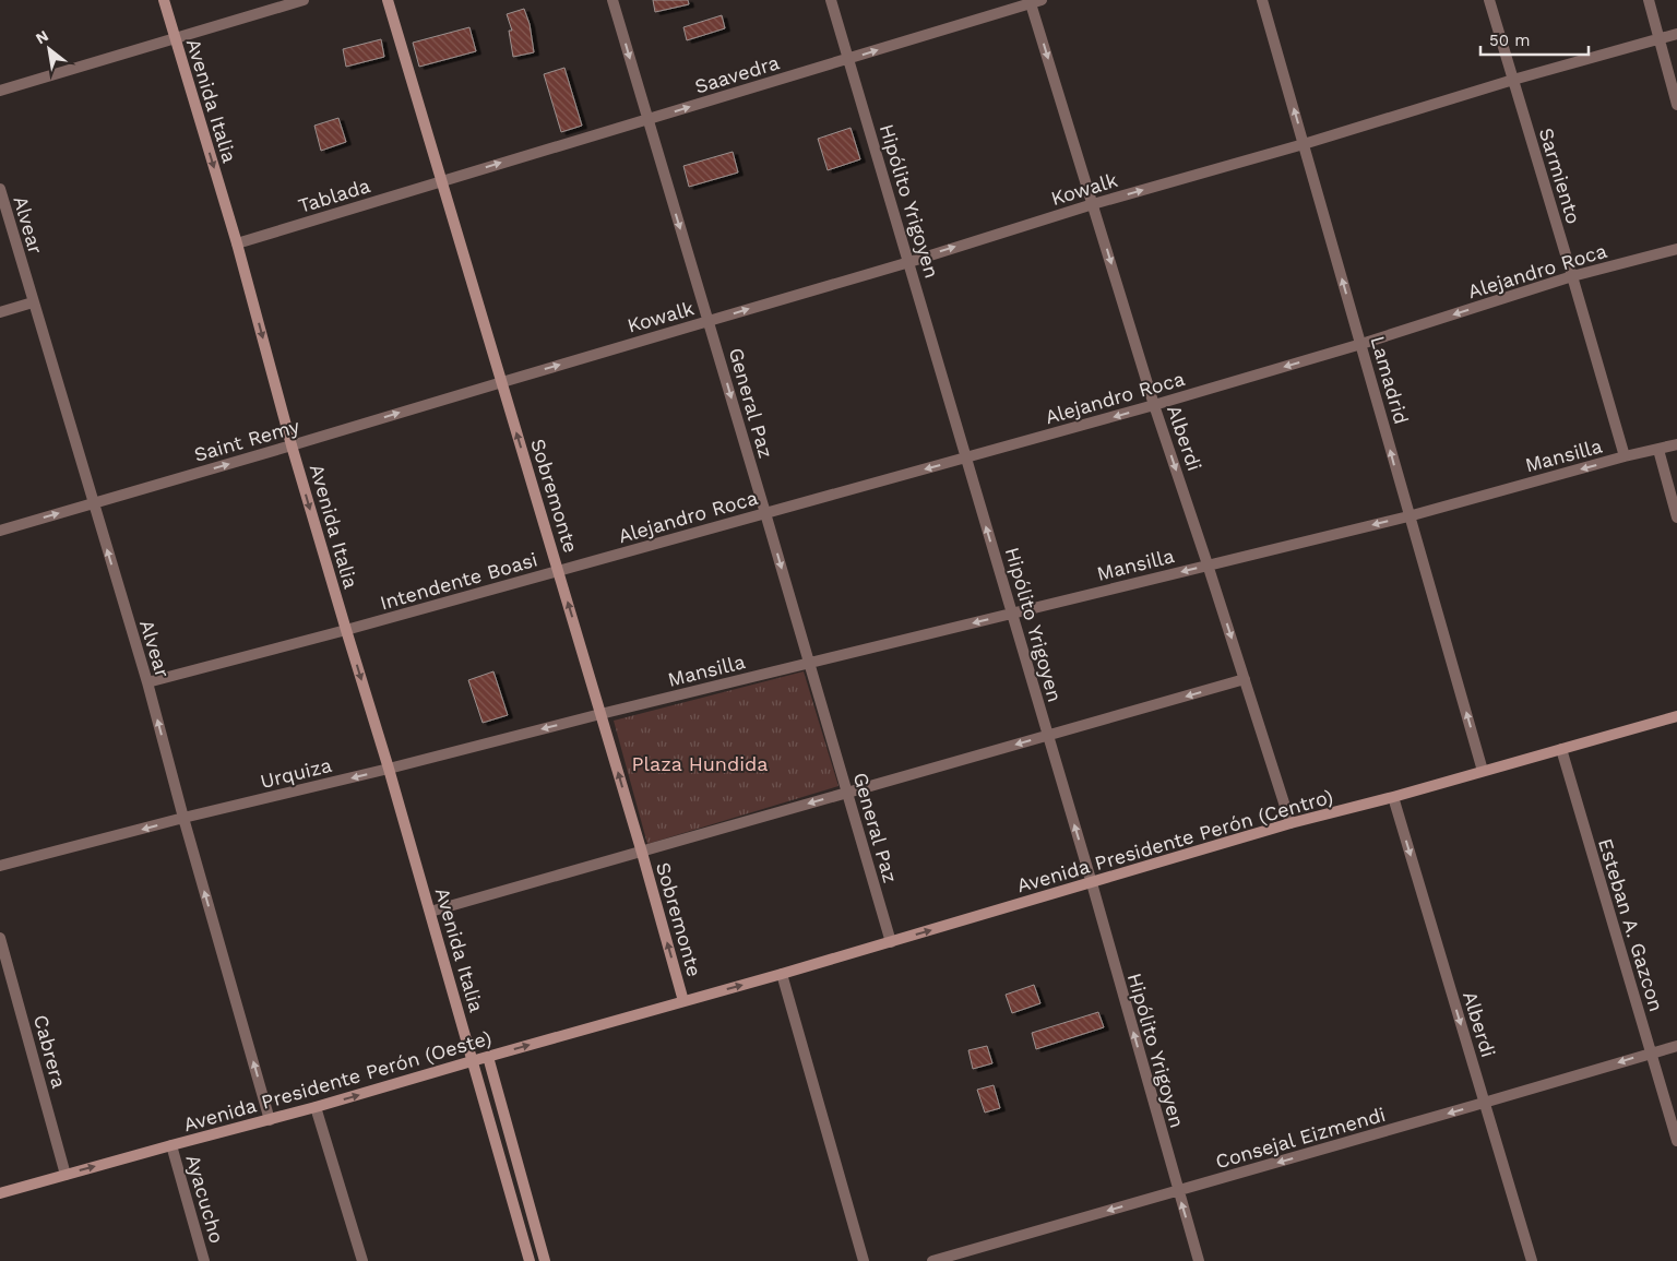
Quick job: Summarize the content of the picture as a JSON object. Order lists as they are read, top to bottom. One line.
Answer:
{"streets":{"main road":["Avenida Italia","Sobremonte","Avenida Presidente Perón (Centro)","Avenida Presidente Perón (Oeste)"],"street":["Saavedra","Sarmiento","Kowalk","Tablada","Hipólito Yrigoyen","Alvear","Alejandro Roca","Lamadrid","General Paz","Alberdi","Saint Remy","Mansilla","Intendente Boasi","Urquiza","Esteban A. Gazcon","Cabrera","Consejal Eizmendi","Ayacucho"]},"crossings":[["Saavedra","Tablada"],["Saavedra","Hipólito Yrigoyen"],["Saavedra","General Paz"],["Saavedra","Alberdi"],["Saavedra","Sobremonte"],["Avenida Italia","Tablada"],["Avenida Italia","Saint Remy"],["Avenida Italia","Intendente Boasi"],["Avenida Italia","Urquiza"],["Avenida Italia","Avenida Presidente Perón (Oeste)"],["Sarmiento","Kowalk"],["Sarmiento","Alejandro Roca"],["Sarmiento","Mansilla"],["Kowalk","Hipólito Yrigoyen"],["Kowalk","Lamadrid"],["Kowalk","General Paz"],["Kowalk","Alberdi"],["Kowalk","Saint Remy"],["Kowalk","Sobremonte"],["Tablada","Sobremonte"],["Hipólito Yrigoyen","Alejandro Roca"],["Hipólito Yrigoyen","Mansilla"],["Hipólito Yrigoyen","Avenida Presidente Perón (Centro)"],["Hipólito Yrigoyen","Consejal Eizmendi"],["Alvear","Saint Remy"],["Alvear","Intendente Boasi"],["Alvear","Urquiza"],["Alvear","Avenida Presidente Perón (Oeste)"],["Alejandro Roca","Lamadrid"],["Alejandro Roca","General Paz"],["Alejandro Roca","Alberdi"],["Alejandro Roca","Sobremonte"],["Alejandro Roca","Intendente Boasi"],["Lamadrid","Mansilla"],["Lamadrid","Avenida Presidente Perón (Centro)"],["General Paz","Mansilla"],["General Paz","Avenida Presidente Perón (Centro)"],["Alberdi","Mansilla"],["Alberdi","Avenida Presidente Perón (Centro)"],["Alberdi","Consejal Eizmendi"],["Saint Remy","Sobremonte"],["Mansilla","Sobremonte"],["Mansilla","Urquiza"],["Sobremonte","Intendente Boasi"],["Sobremonte","Urquiza"],["Sobremonte","Avenida Presidente Perón (Centro)"],["Sobremonte","Avenida Presidente Perón (Oeste)"],["Avenida Presidente Perón (Centro)","Esteban A. Gazcon"],["Avenida Presidente Perón (Centro)","Avenida Presidente Perón (Oeste)"],["Esteban A. Gazcon","Consejal Eizmendi"],["Cabrera","Avenida Presidente Perón (Oeste)"],["Avenida Presidente Perón (Oeste)","Ayacucho"]],"one_way":["Saavedra","Avenida Italia","Kowalk","Hipólito Yrigoyen","Alvear","Alejandro Roca","Lamadrid","General Paz","Alberdi","Saint Remy","Mansilla","Sobremonte","Urquiza","Avenida Presidente Perón (Oeste)","Consejal Eizmendi"],"parks":["Plaza Hundida"],"scale_bar":"50 m","north":"top left"}
